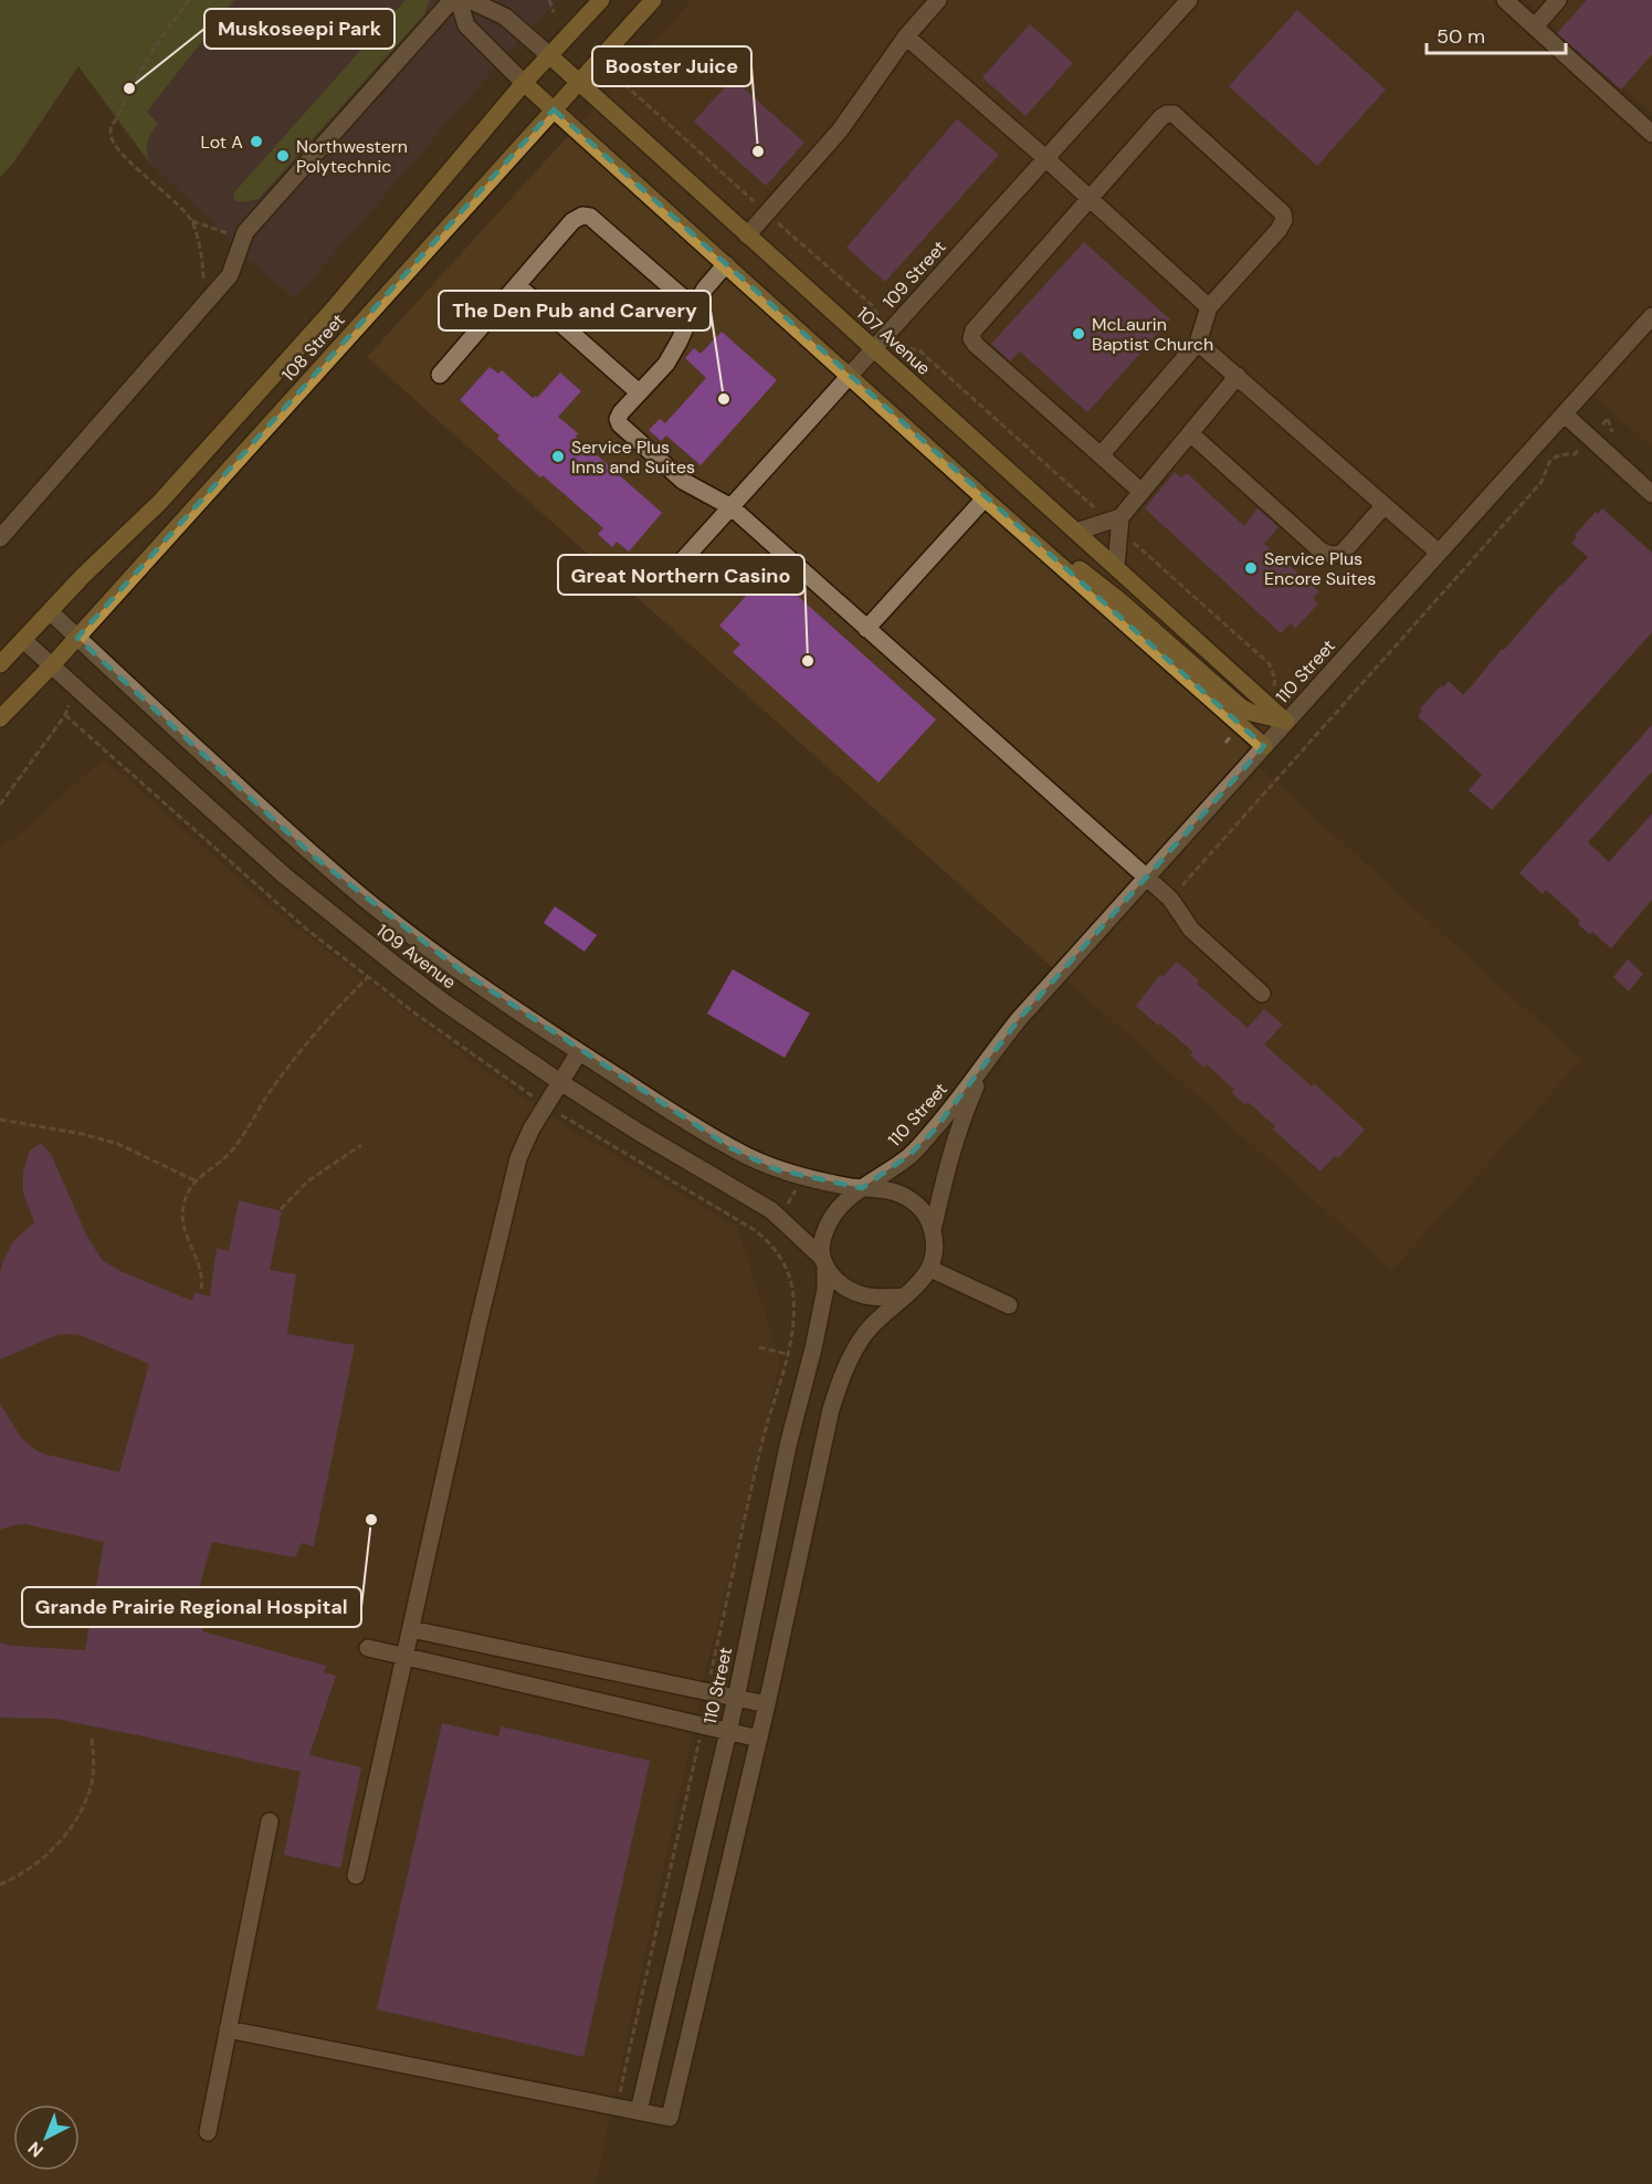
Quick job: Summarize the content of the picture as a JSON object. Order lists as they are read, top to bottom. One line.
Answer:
{"streets":{"main road":["107 Avenue","108 Street"],"street":["109 Street","110 Street","109 Avenue"]},"crossings":[["109 Street","107 Avenue"],["107 Avenue","108 Street"],["107 Avenue","110 Street"],["108 Street","109 Avenue"],["110 Street","109 Avenue"]],"places":["Muskoseepi Park","Lot A","Booster Juice","Northwestern Polytechnic","McLaurin Baptist Church","The Den Pub and Carvery","Service Plus Inns and Suites","Service Plus Encore Suites","Great Northern Casino","Grande Prairie Regional Hospital"],"scale_bar":"50 m","north":"bottom left"}
